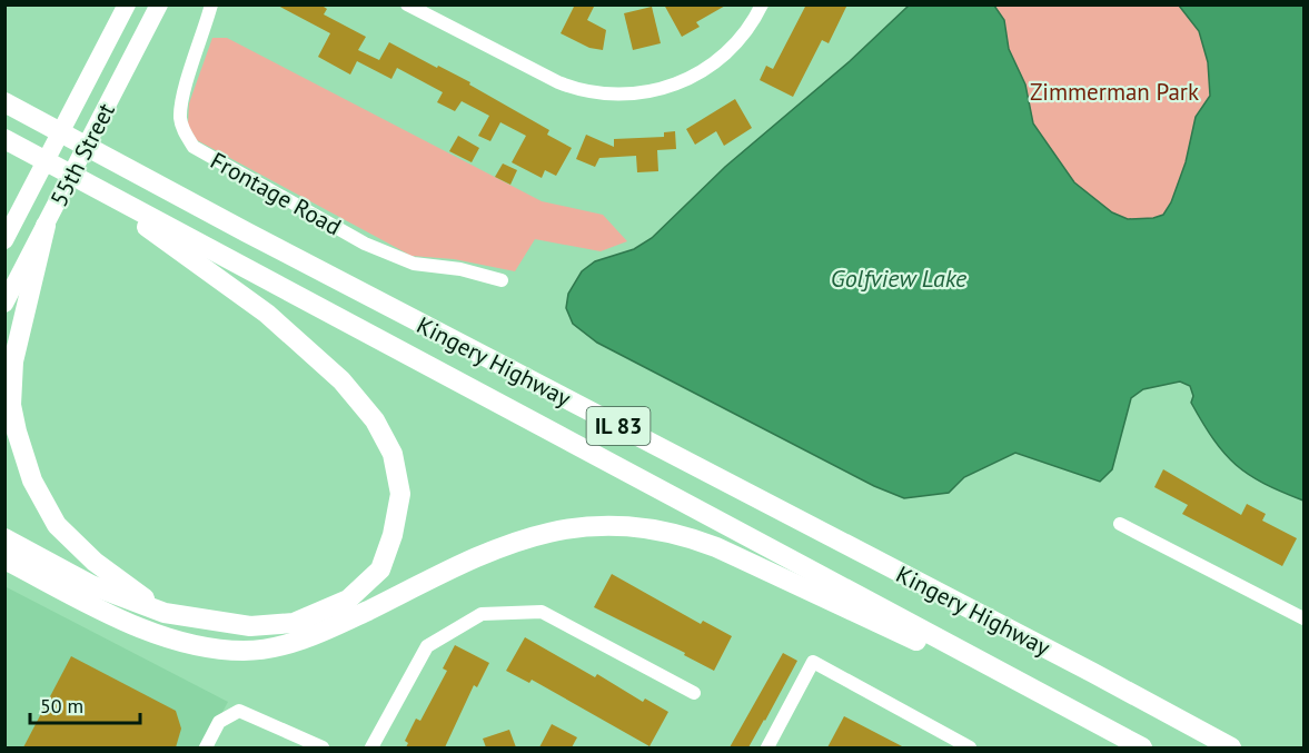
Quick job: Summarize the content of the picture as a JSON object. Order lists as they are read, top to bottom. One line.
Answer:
{"streets":{"highway":["Kingery Highway","IL 83"],"main road":["55th Street"],"street":["Frontage Road"]},"water":["Golfview Lake"],"parks":["Zimmerman Park"],"scale_bar":"50 m"}
